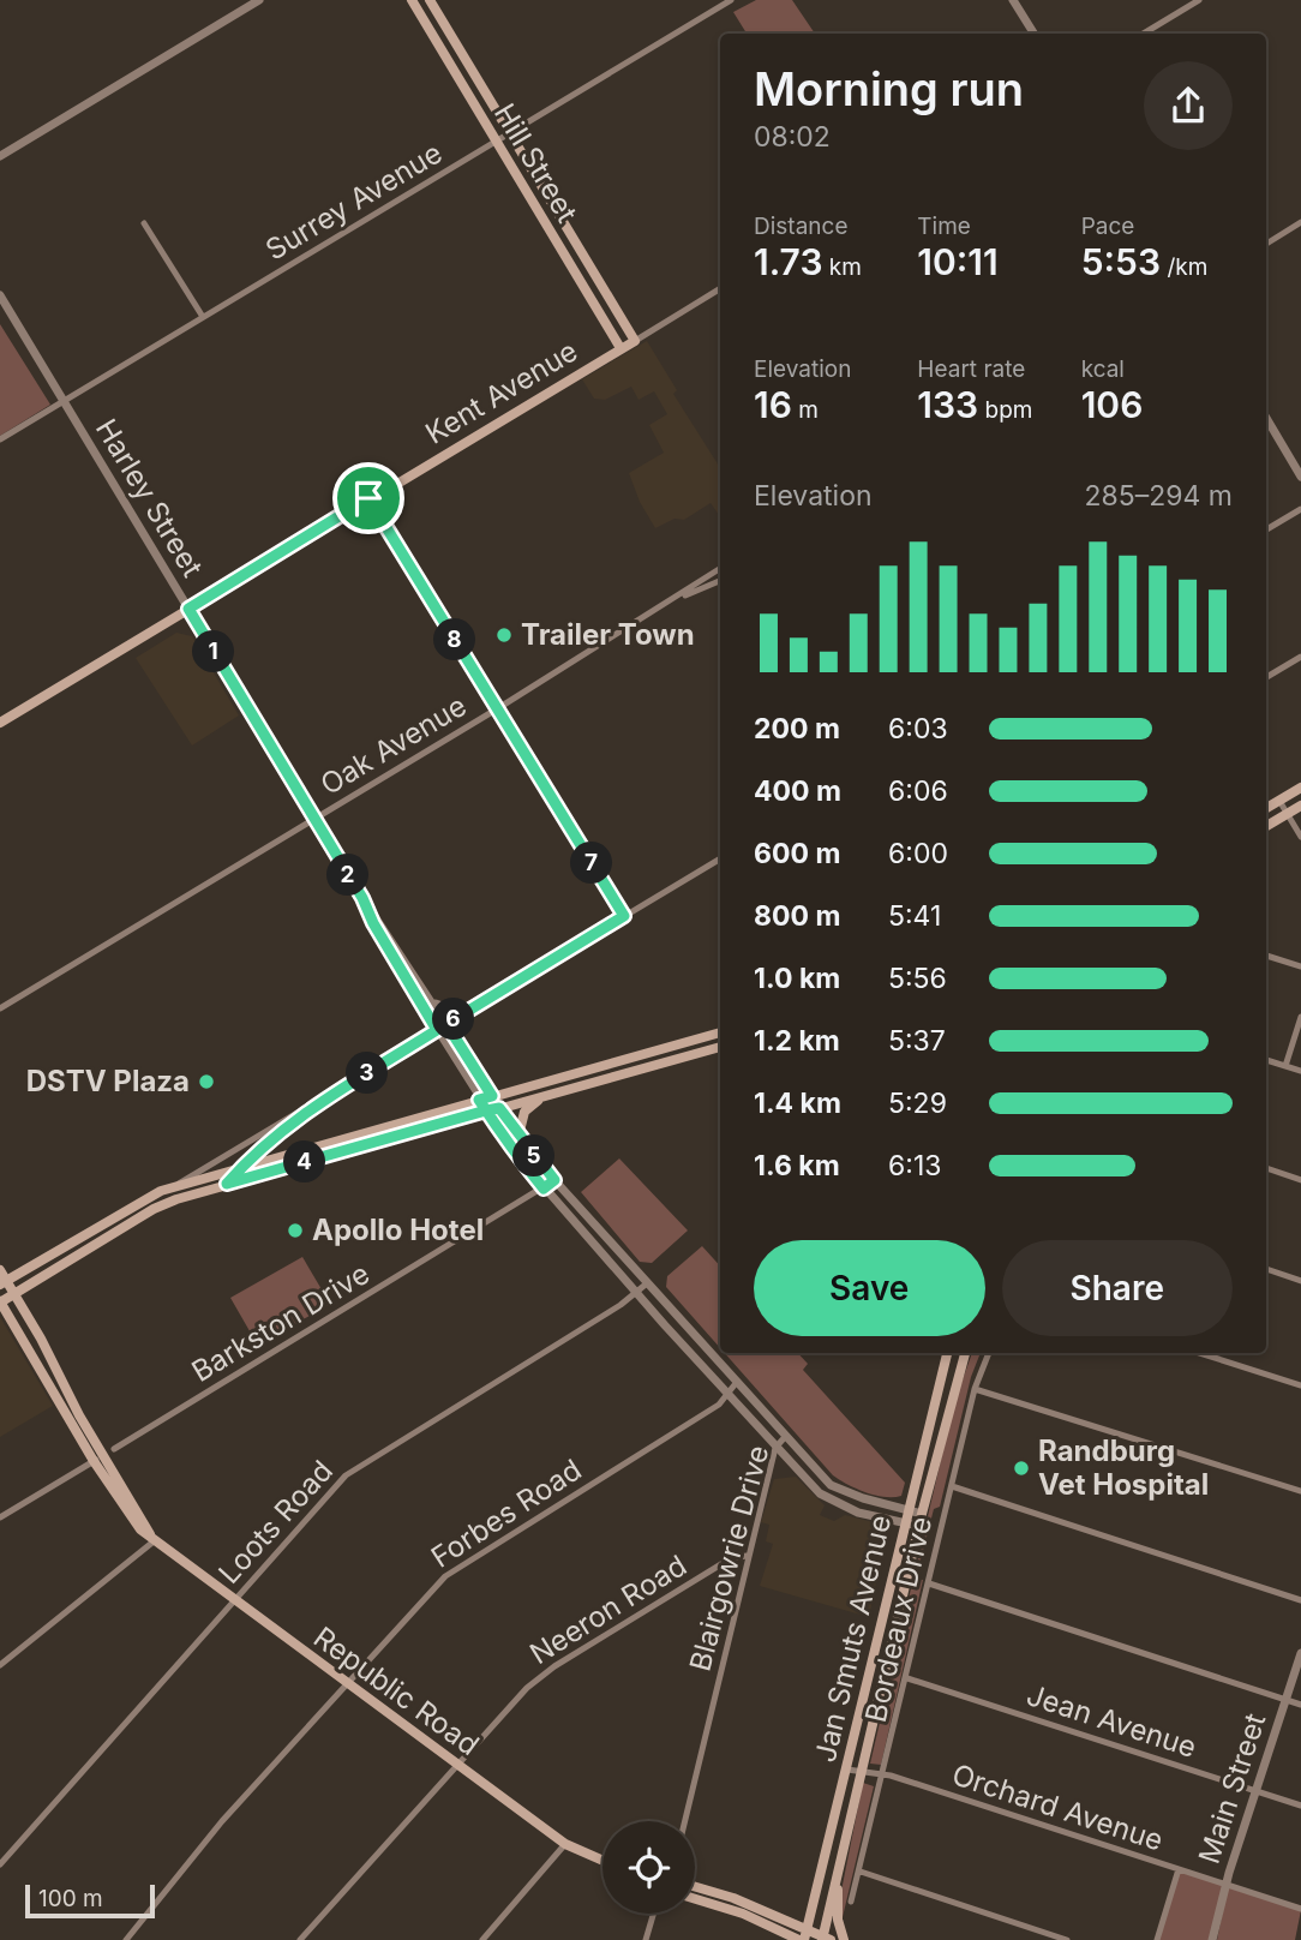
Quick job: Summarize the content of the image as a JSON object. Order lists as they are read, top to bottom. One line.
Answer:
{"streets":{"main road":["Hill Street","Kent Avenue","Jan Smuts Avenue","Republic Road"],"street":["Surrey Avenue","Harley Street","Oak Avenue","Barkston Drive","Forbes Road","Loots Road","Blairgowrie Drive","Neeron Road","Bordeaux Drive","Jean Avenue","Main Street","Orchard Avenue"]},"crossings":[["Hill Street","Surrey Avenue"],["Hill Street","Kent Avenue"],["Surrey Avenue","Harley Street"],["Kent Avenue","Harley Street"],["Harley Street","Oak Avenue"],["Harley Street","Barkston Drive"],["Harley Street","Forbes Road"],["Harley Street","Loots Road"],["Harley Street","Blairgowrie Drive"],["Harley Street","Jan Smuts Avenue"],["Forbes Road","Republic Road"],["Loots Road","Republic Road"],["Blairgowrie Drive","Neeron Road"],["Neeron Road","Republic Road"],["Bordeaux Drive","Jean Avenue"],["Bordeaux Drive","Orchard Avenue"],["Jan Smuts Avenue","Orchard Avenue"],["Jean Avenue","Main Street"],["Main Street","Orchard Avenue"]],"places":["Trailer Town","DSTV Plaza","Apollo Hotel","Randburg Vet Hospital"],"scale_bar":"100 m","page":{"heading":["Morning run","08:02"],"stats":[["Distance","1.73 km"],["Time","10:11"],["Pace","5:53 /km"],["Elevation","16 m"],["Heart rate","133 bpm"],["kcal","106"]],"chart":["Elevation","285–294 m"],"pins":["8","1","7","2","6","3","5","4"],"list":[{"name":"200 m","note":"6:03"},{"name":"400 m","note":"6:06"},{"name":"600 m","note":"6:00"},{"name":"800 m","note":"5:41"},{"name":"1.0 km","note":"5:56"},{"name":"1.2 km","note":"5:37"},{"name":"1.4 km","note":"5:29"},{"name":"1.6 km","note":"6:13"}],"buttons":["Save","Share"],"scale":"100 m"}}
